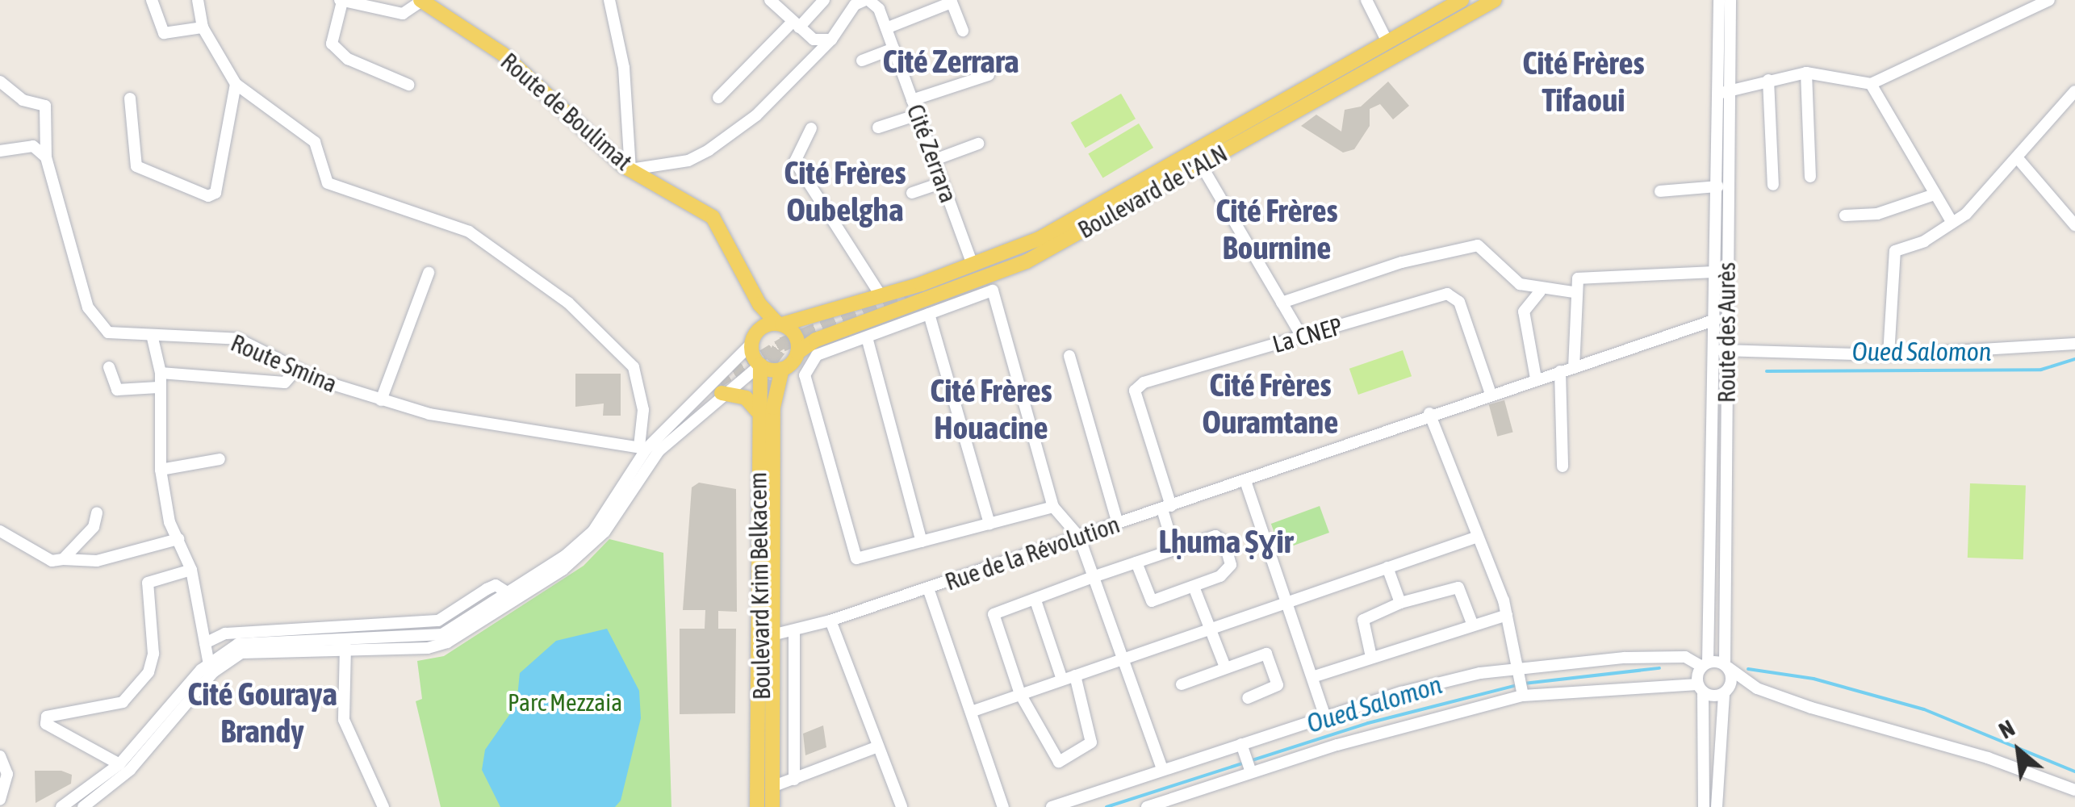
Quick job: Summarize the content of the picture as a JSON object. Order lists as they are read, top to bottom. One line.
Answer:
{"streets":{"main road":["Route de Boulimat","Boulevard de l'ALN","Boulevard Krim Belkacem"],"street":["Cité Zerrara","Route des Aurès","La CNEP","Route Smina","Rue de la Révolution"]},"crossings":[["Route de Boulimat","Cité Zerrara"],["Route de Boulimat","Boulevard de l'ALN"],["Route de Boulimat","Boulevard Krim Belkacem"],["Cité Zerrara","Boulevard de l'ALN"],["Boulevard de l'ALN","Boulevard Krim Belkacem"],["Route des Aurès","Rue de la Révolution"],["La CNEP","Rue de la Révolution"],["Rue de la Révolution","Boulevard Krim Belkacem"]],"districts":["Cité Zerrara","Cité Frères Tifaoui","Cité Frères Oubelgha","Cité Frères Bournine","Cité Frères Ouramtane","Cité Frères Houacine","Lḥuma Ṣɣir","Cité Gouraya Brandy"],"water":["Oued Salomon"],"parks":["Parc Mezzaia"],"north":"top left"}
